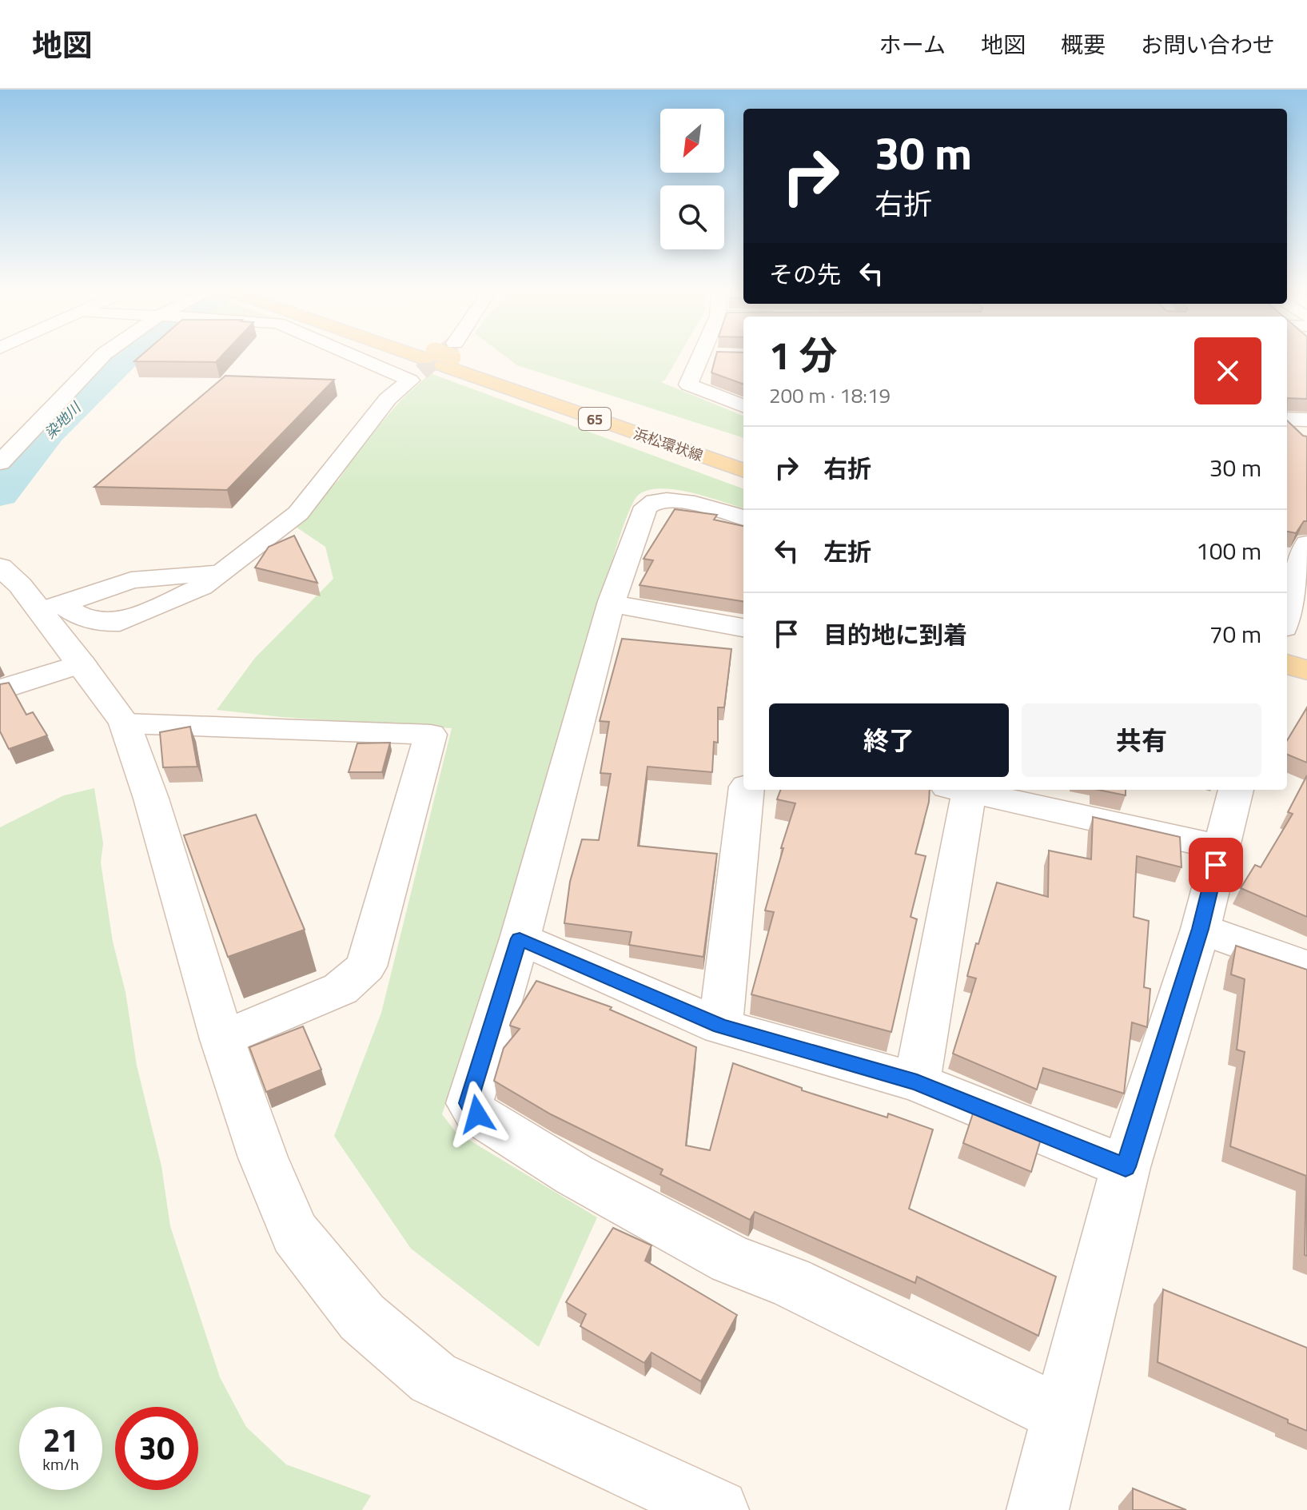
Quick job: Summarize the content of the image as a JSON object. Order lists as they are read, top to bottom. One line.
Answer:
{"streets":{"main road":["65","浜松環状線"]},"water":["染地川"],"north":"bottom left","page":{"header":"地図","nav":["ホーム","地図","概要","お問い合わせ"],"turn":["30 m","右折"],"then":"その先","heading":["1 分","200 m · 18:19"],"list":[{"name":"右折","value":"30 m"},{"name":"左折","value":"100 m"},{"name":"目的地に到着","value":"70 m"}],"buttons":["終了","共有"],"speed":"21 km/h","limit":"30"}}
